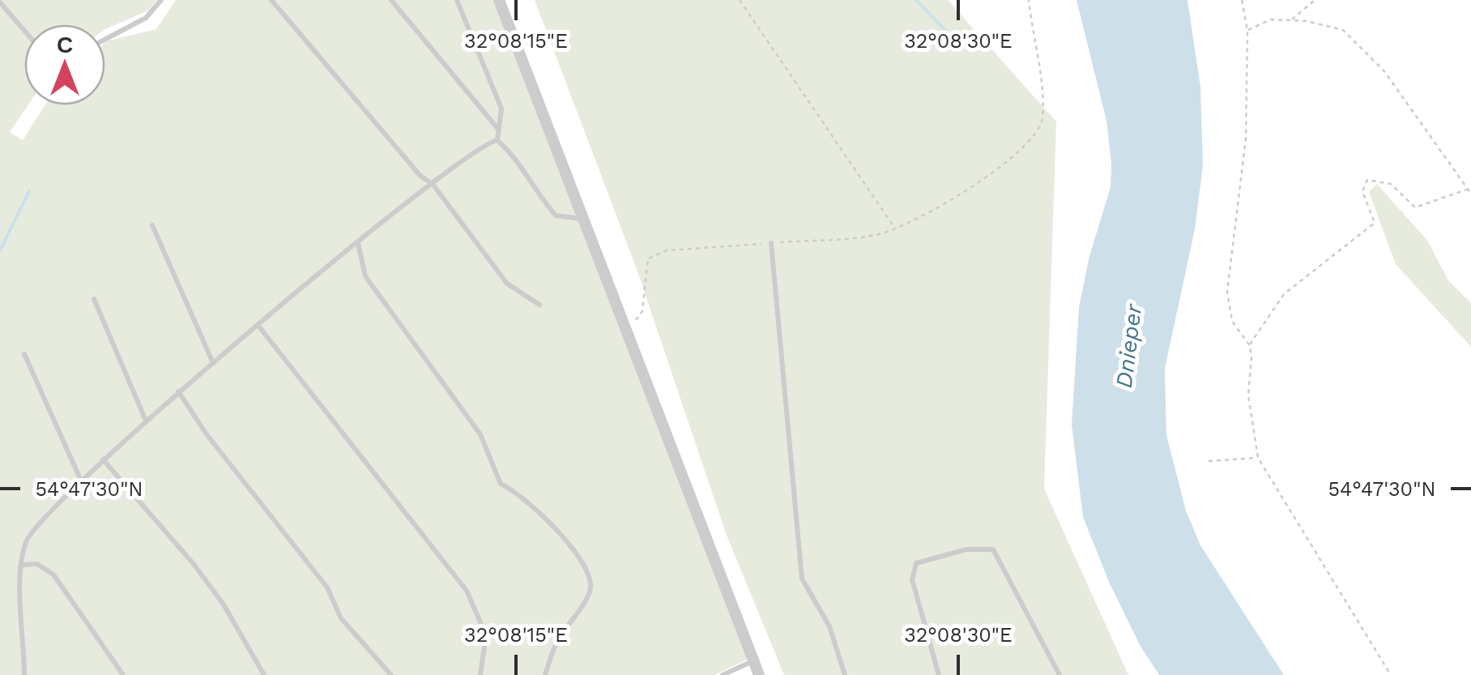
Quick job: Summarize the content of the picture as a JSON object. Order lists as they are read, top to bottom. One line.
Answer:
{"water":["Dnieper"],"north":"top","coordinates":["32°08'15\"E","32°08'30\"E","54°47'30\"N"]}
